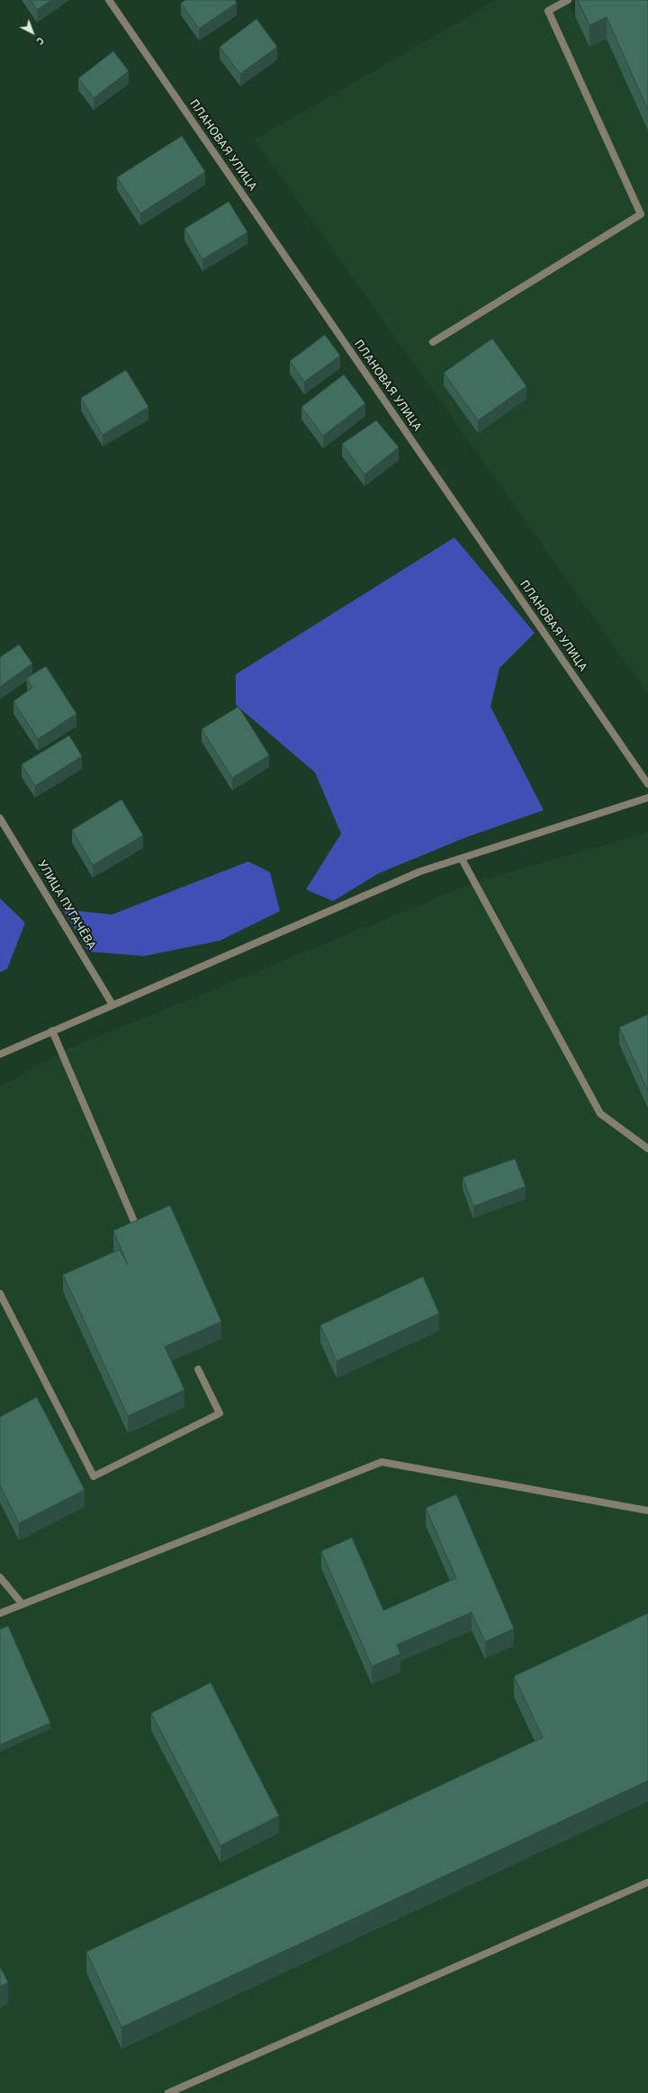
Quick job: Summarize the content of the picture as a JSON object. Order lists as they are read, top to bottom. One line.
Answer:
{"streets":{"street":["ПЛАНОВАЯ УЛИЦА","УЛИЦА ПУГАЧЁВА"]},"north":"bottom right"}
